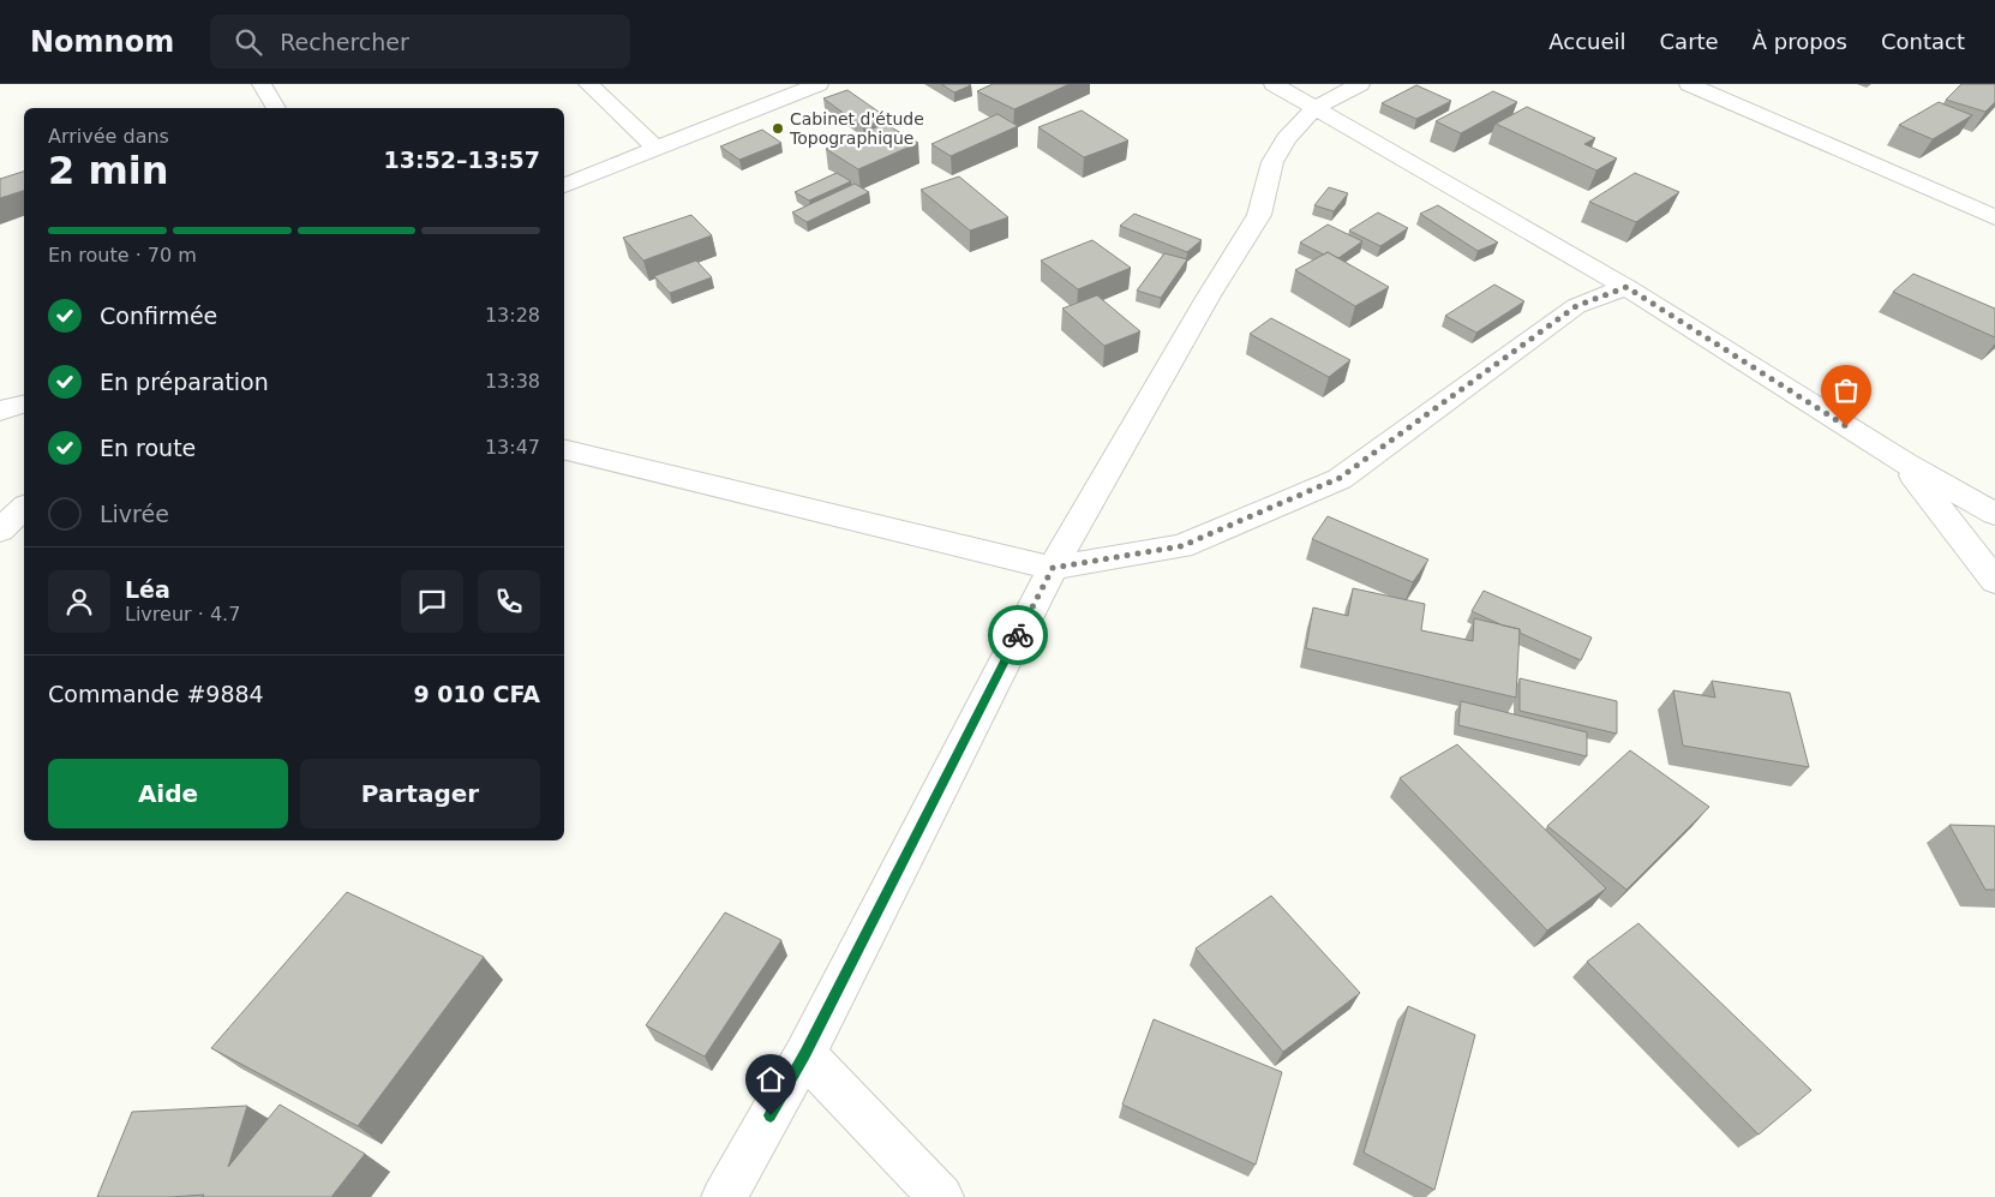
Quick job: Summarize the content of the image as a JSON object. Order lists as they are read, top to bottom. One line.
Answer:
{"places":["Cabinet d'étude Topographique"],"page":{"header":"Nomnom","search":"Rechercher","nav":["Accueil","Carte","À propos","Contact"],"heading":["2 min","Arrivée dans","13:52–13:57"],"panel":["Léa","Livreur · 4.7","Commande #9884","9 010 CFA"],"bar":"En route · 70 m","list":[["Confirmée","13:28"],["En préparation","13:38"],["En route","13:47"],"Livrée"],"buttons":["Aide","Partager"]}}
